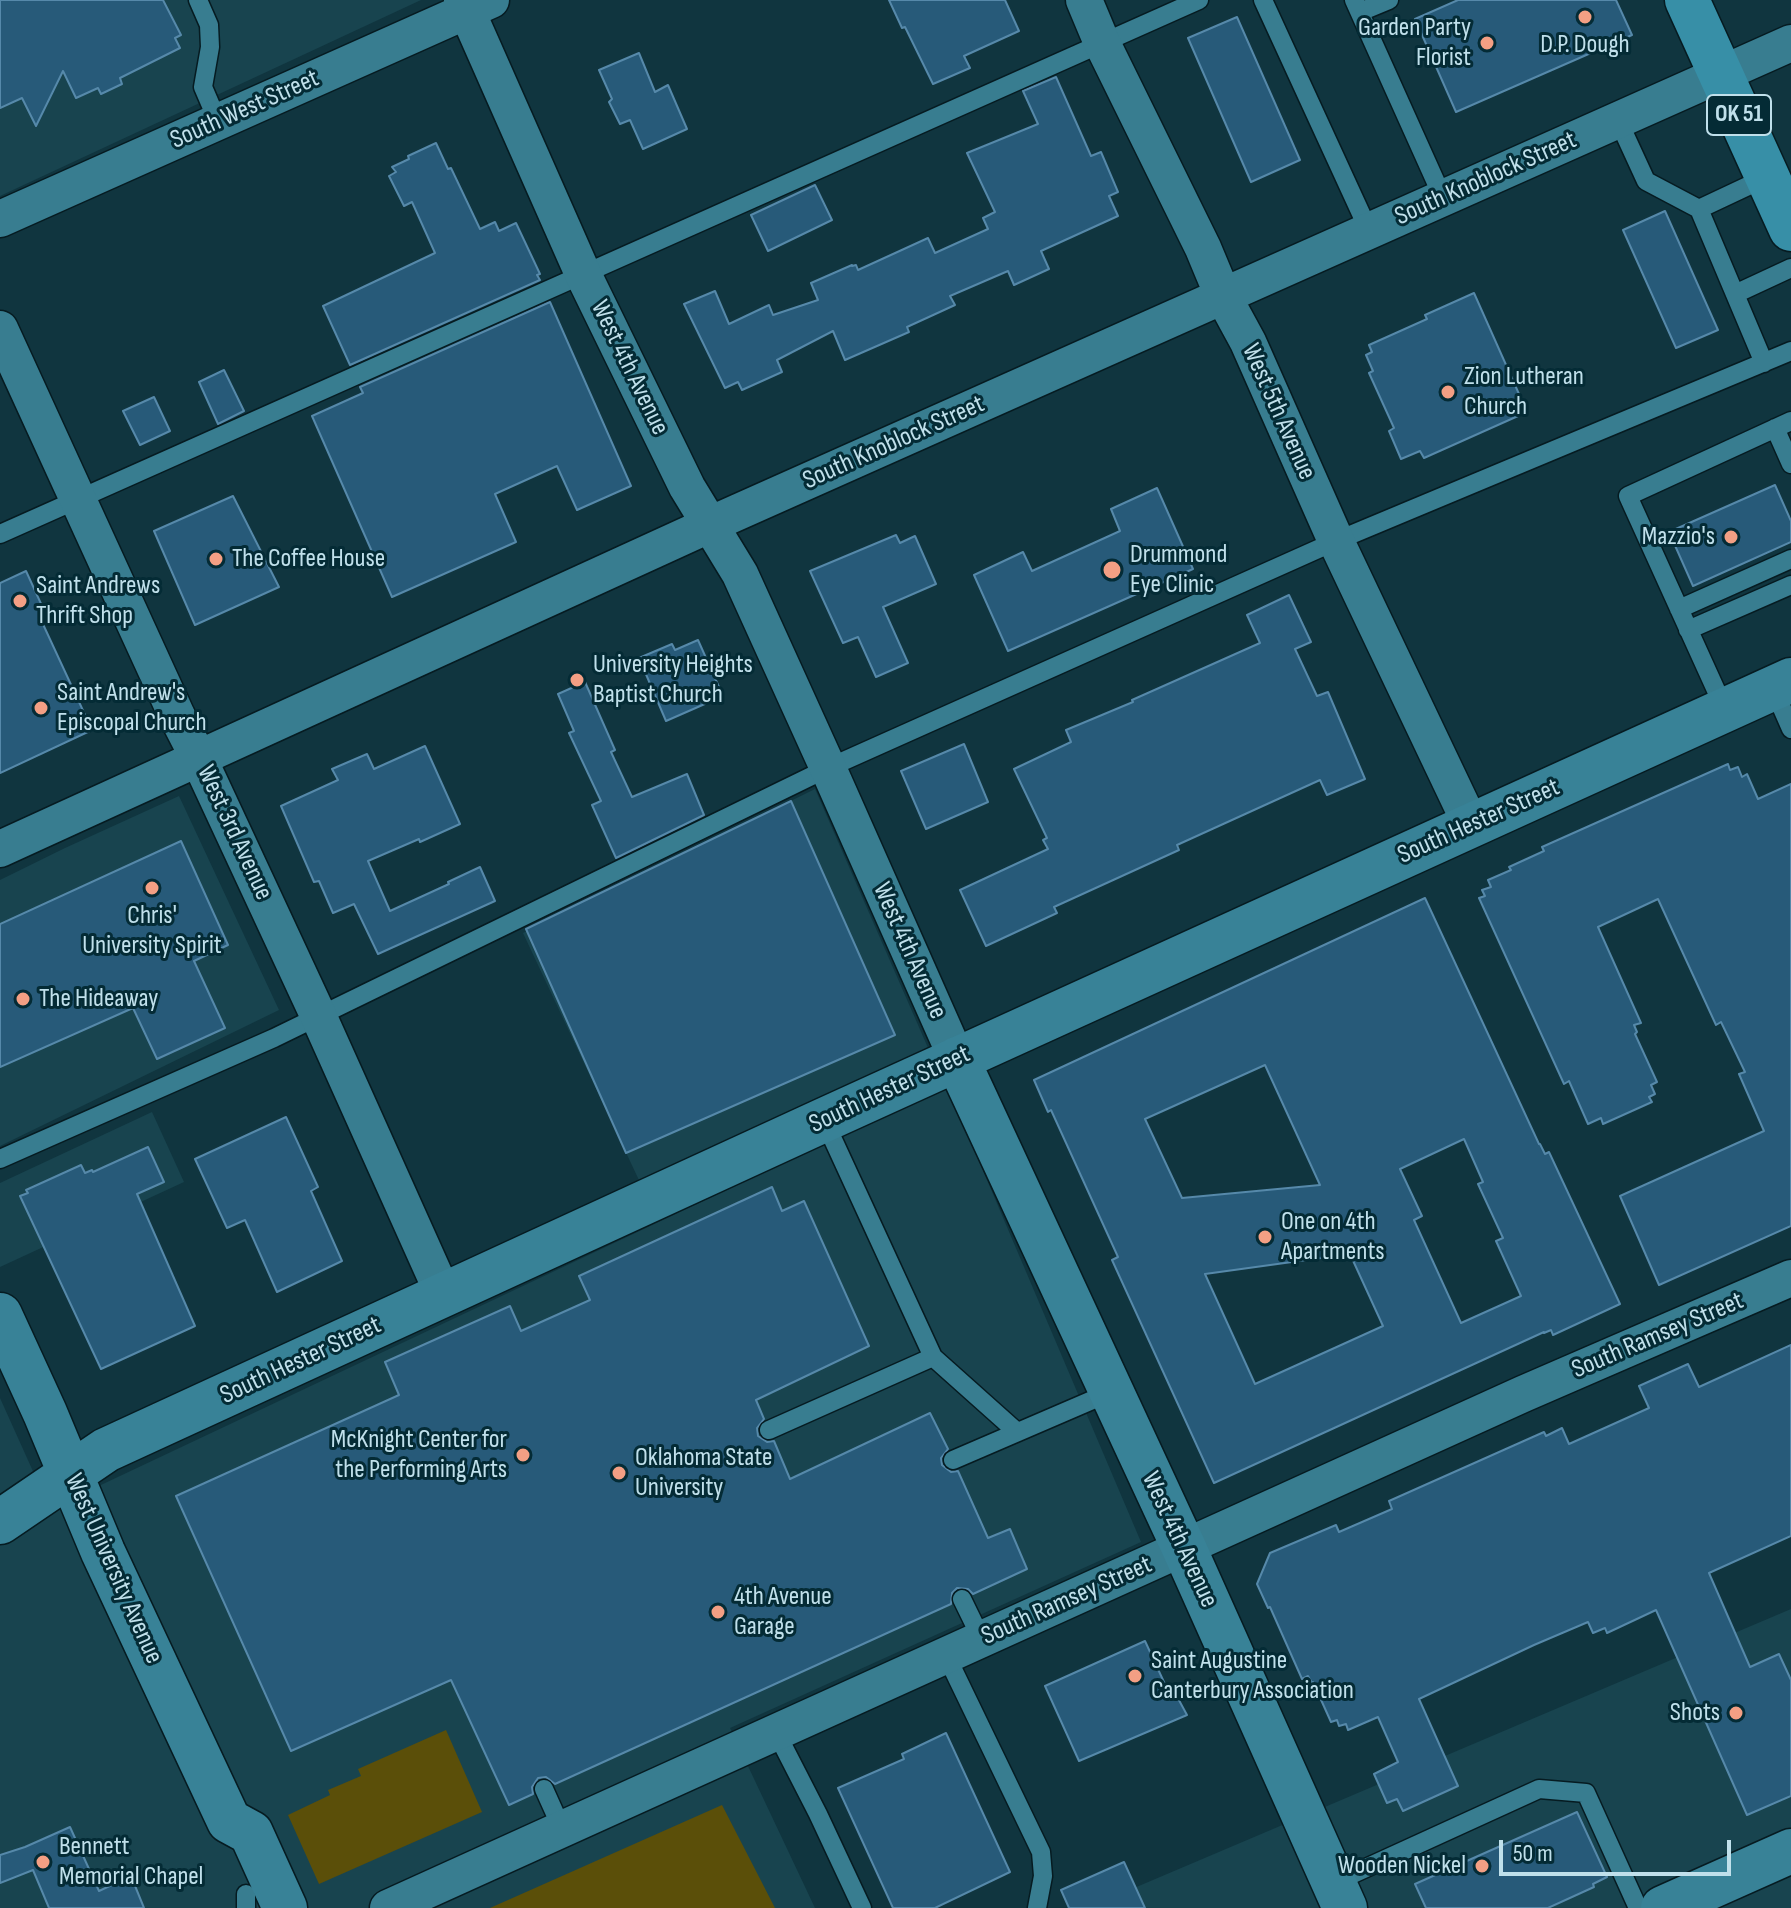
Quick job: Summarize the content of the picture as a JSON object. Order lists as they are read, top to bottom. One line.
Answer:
{"streets":{"highway":["OK 51"],"street":["South West Street","South Knoblock Street","West 4th Avenue","West 5th Avenue","South Hester Street","West 3rd Avenue","South Ramsey Street","West University Avenue"]},"crossings":[["South West Street","West 4th Avenue"],["OK 51","South Knoblock Street"],["South Knoblock Street","West 4th Avenue"],["South Knoblock Street","West 5th Avenue"],["South Knoblock Street","West 3rd Avenue"],["West 4th Avenue","South Hester Street"],["West 4th Avenue","South Ramsey Street"],["West 5th Avenue","South Hester Street"],["South Hester Street","West 3rd Avenue"],["South Hester Street","West University Avenue"]],"places":["D.P. Dough","Garden Party Florist","Zion Lutheran Church","Mazzio's","The Coffee House","Drummond Eye Clinic","Saint Andrews Thrift Shop","University Heights Baptist Church","Saint Andrew's Episcopal Church","Chris' University Spirit","The Hideaway","One on 4th Apartments","McKnight Center for the Performing Arts","Oklahoma State University","4th Avenue Garage","Saint Augustine Canterbury Association","Shots","Bennett Memorial Chapel","Wooden Nickel"],"scale_bar":"50 m"}
